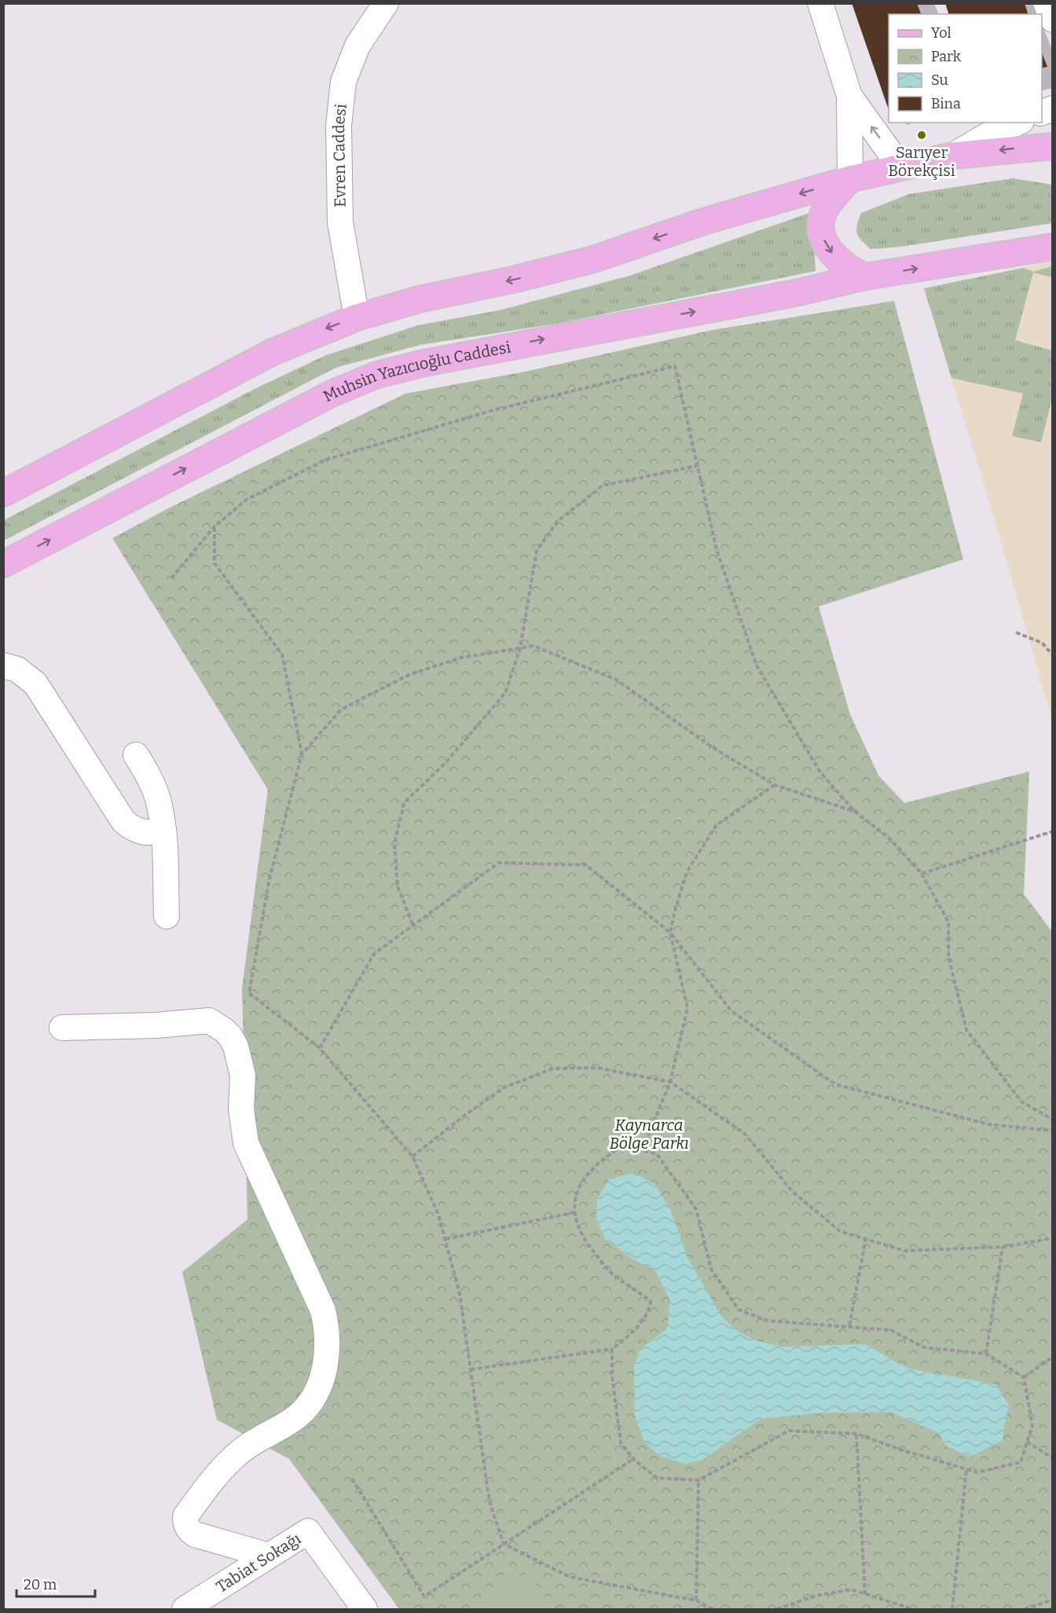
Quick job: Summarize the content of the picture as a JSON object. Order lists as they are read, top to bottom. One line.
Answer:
{"streets":{"main road":["Muhsin Yazıcıoğlu Caddesi"],"street":["Evren Caddesi","Tabiat Sokağı"]},"parks":["Kaynarca Bölge Parkı"],"places":["Sarıyer Börekçisi"],"legend":["Yol","Park","Su","Bina"],"scale_bar":"20 m"}
